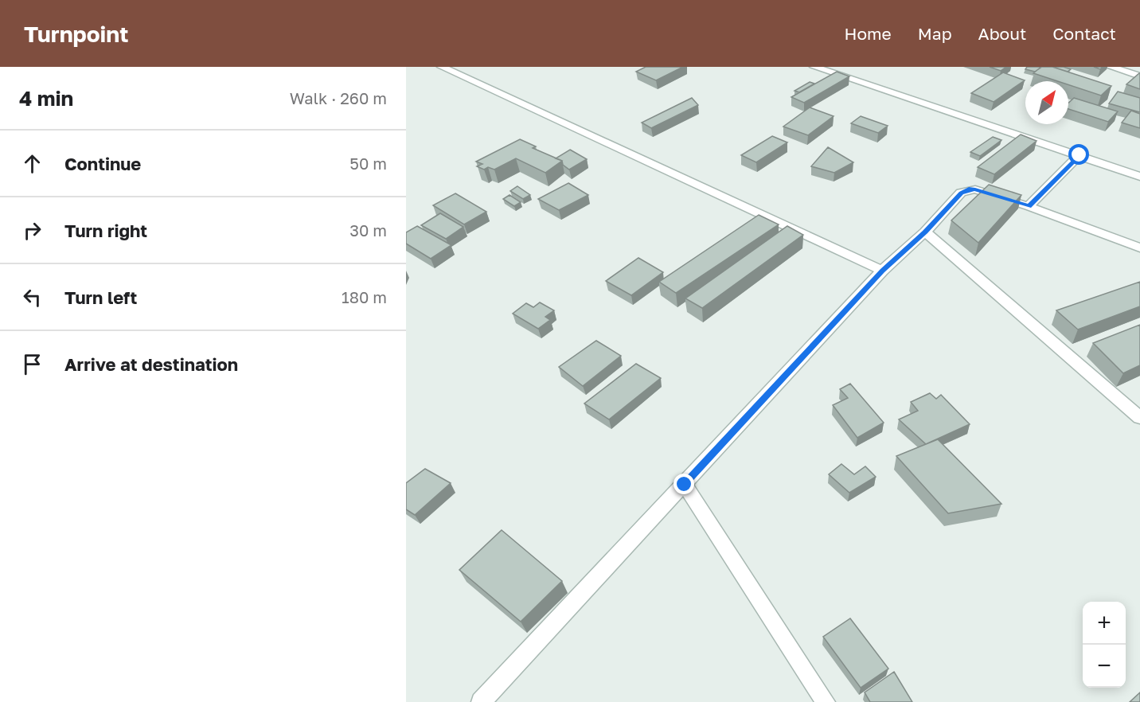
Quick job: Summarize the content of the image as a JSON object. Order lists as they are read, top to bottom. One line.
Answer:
{"north":"top right","page":{"header":"Turnpoint","nav":["Home","Map","About","Contact"],"heading":["4 min","Walk · 260 m"],"list":[["Continue","50 m"],["Turn right","30 m"],["Turn left","180 m"],"Arrive at destination"],"map_buttons":["+","−"]}}
